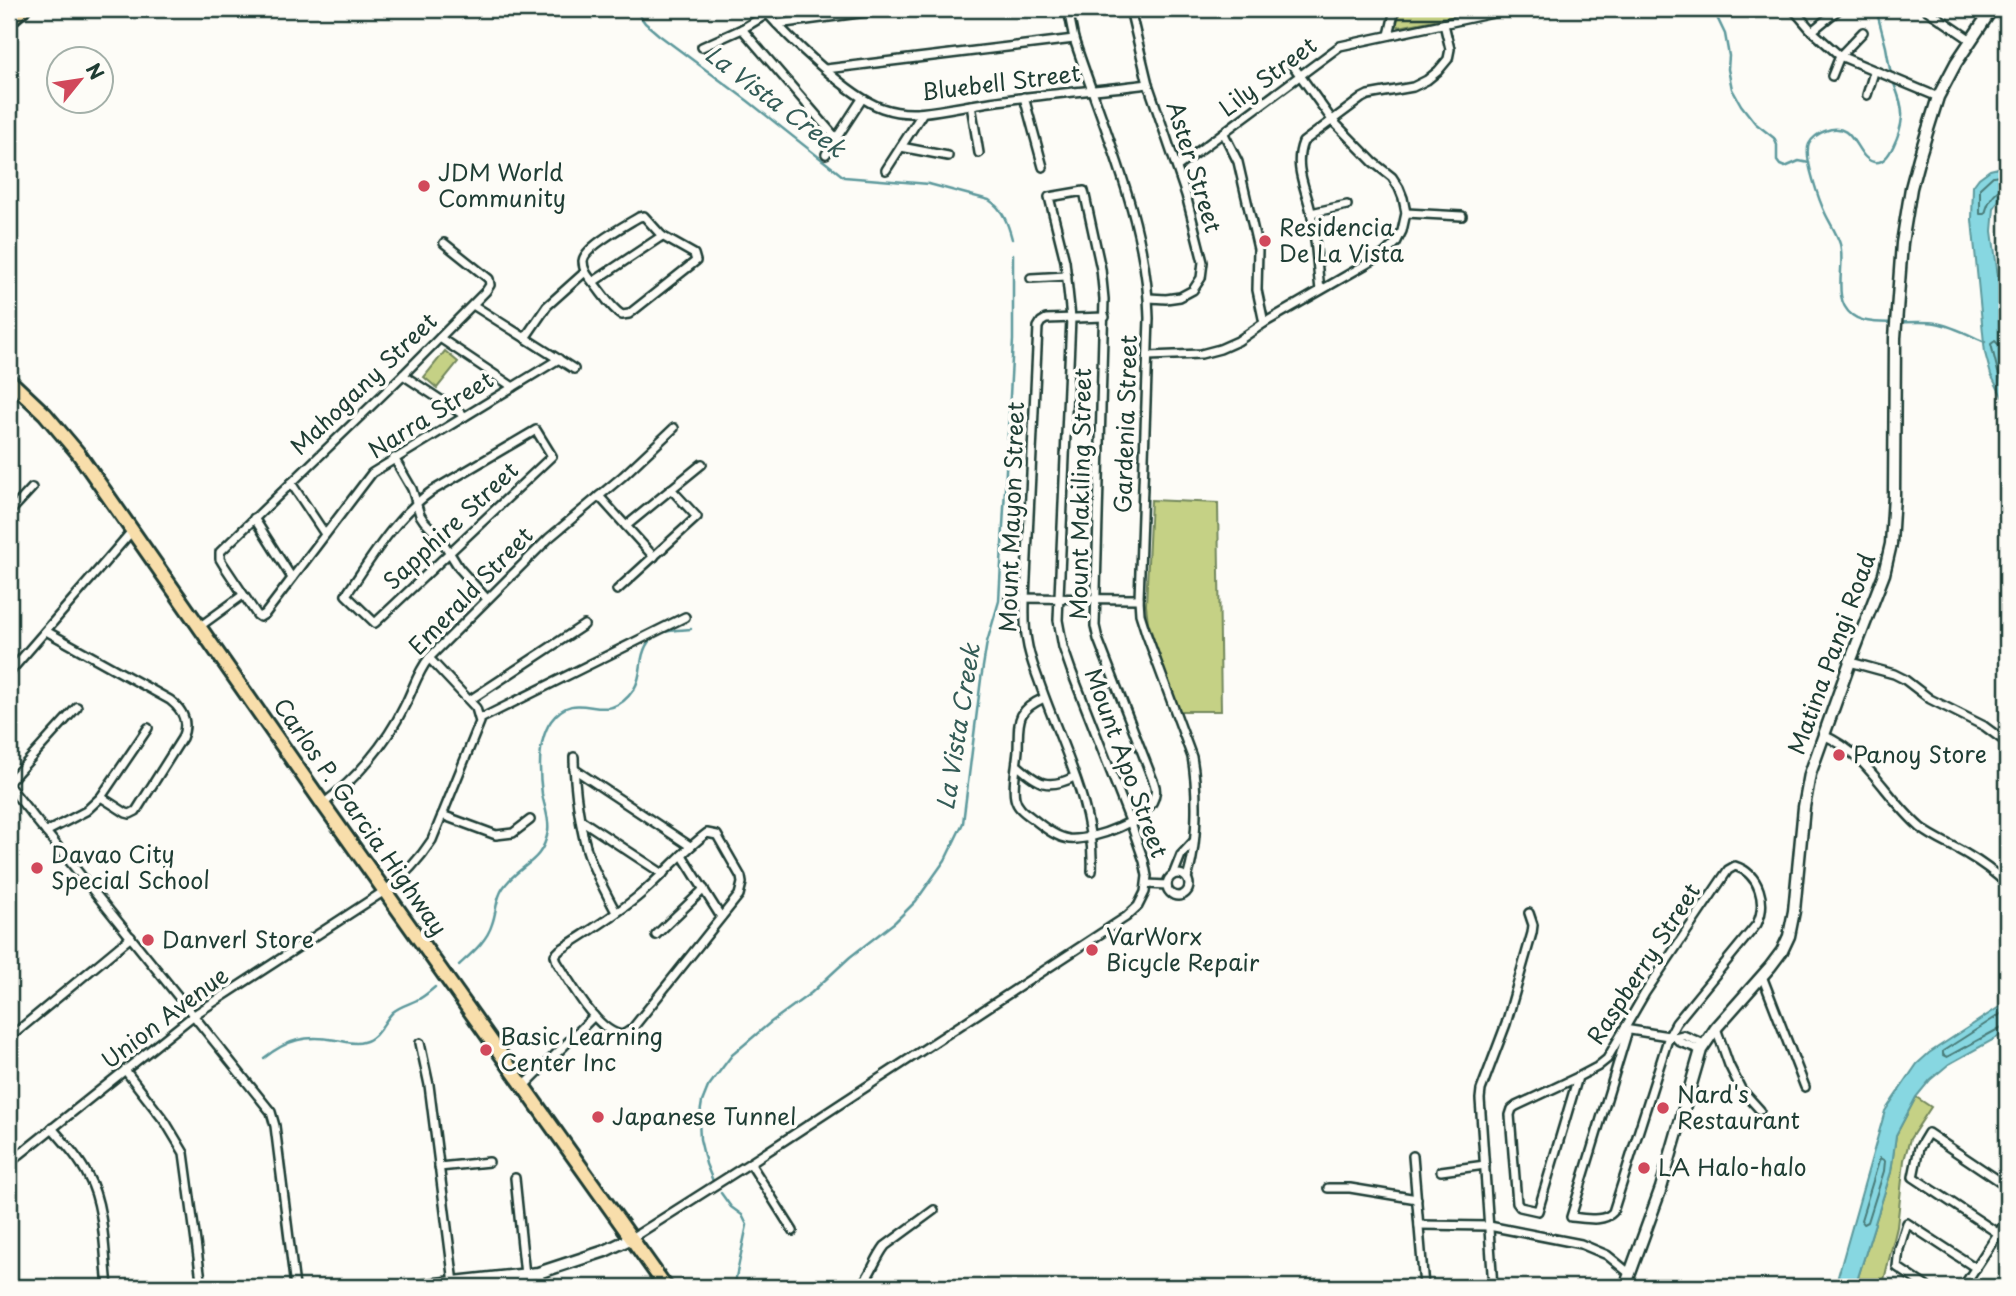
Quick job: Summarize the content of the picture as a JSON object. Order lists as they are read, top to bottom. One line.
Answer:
{"streets":{"main road":["Carlos P. Garcia Highway"],"street":["Lily Street","Bluebell Street","Aster Street","Mahogany Street","Narra Street","Gardenia Street","Mount Makiling Street","Mount Mayon Street","Sapphire Street","Emerald Street","Matina Pangi Road","Mount Apo Street","Raspberry Street","Union Avenue"]},"crossings":[["Lily Street","Aster Street"],["Bluebell Street","Aster Street"],["Bluebell Street","Gardenia Street"],["Aster Street","Gardenia Street"],["Mahogany Street","Narra Street"],["Mount Makiling Street","Mount Apo Street"],["Mount Mayon Street","Mount Apo Street"],["Emerald Street","Carlos P. Garcia Highway"],["Mount Apo Street","Carlos P. Garcia Highway"],["Carlos P. Garcia Highway","Union Avenue"]],"water":["La Vista Creek"],"places":["JDM World Community","Residencia De La Vista","Panoy Store","Davao City Special School","Danverl Store","VarWorx Bicycle Repair","Basic Learning Center Inc","Nard's Restaurant","Japanese Tunnel","LA Halo-halo"],"north":"top right"}
